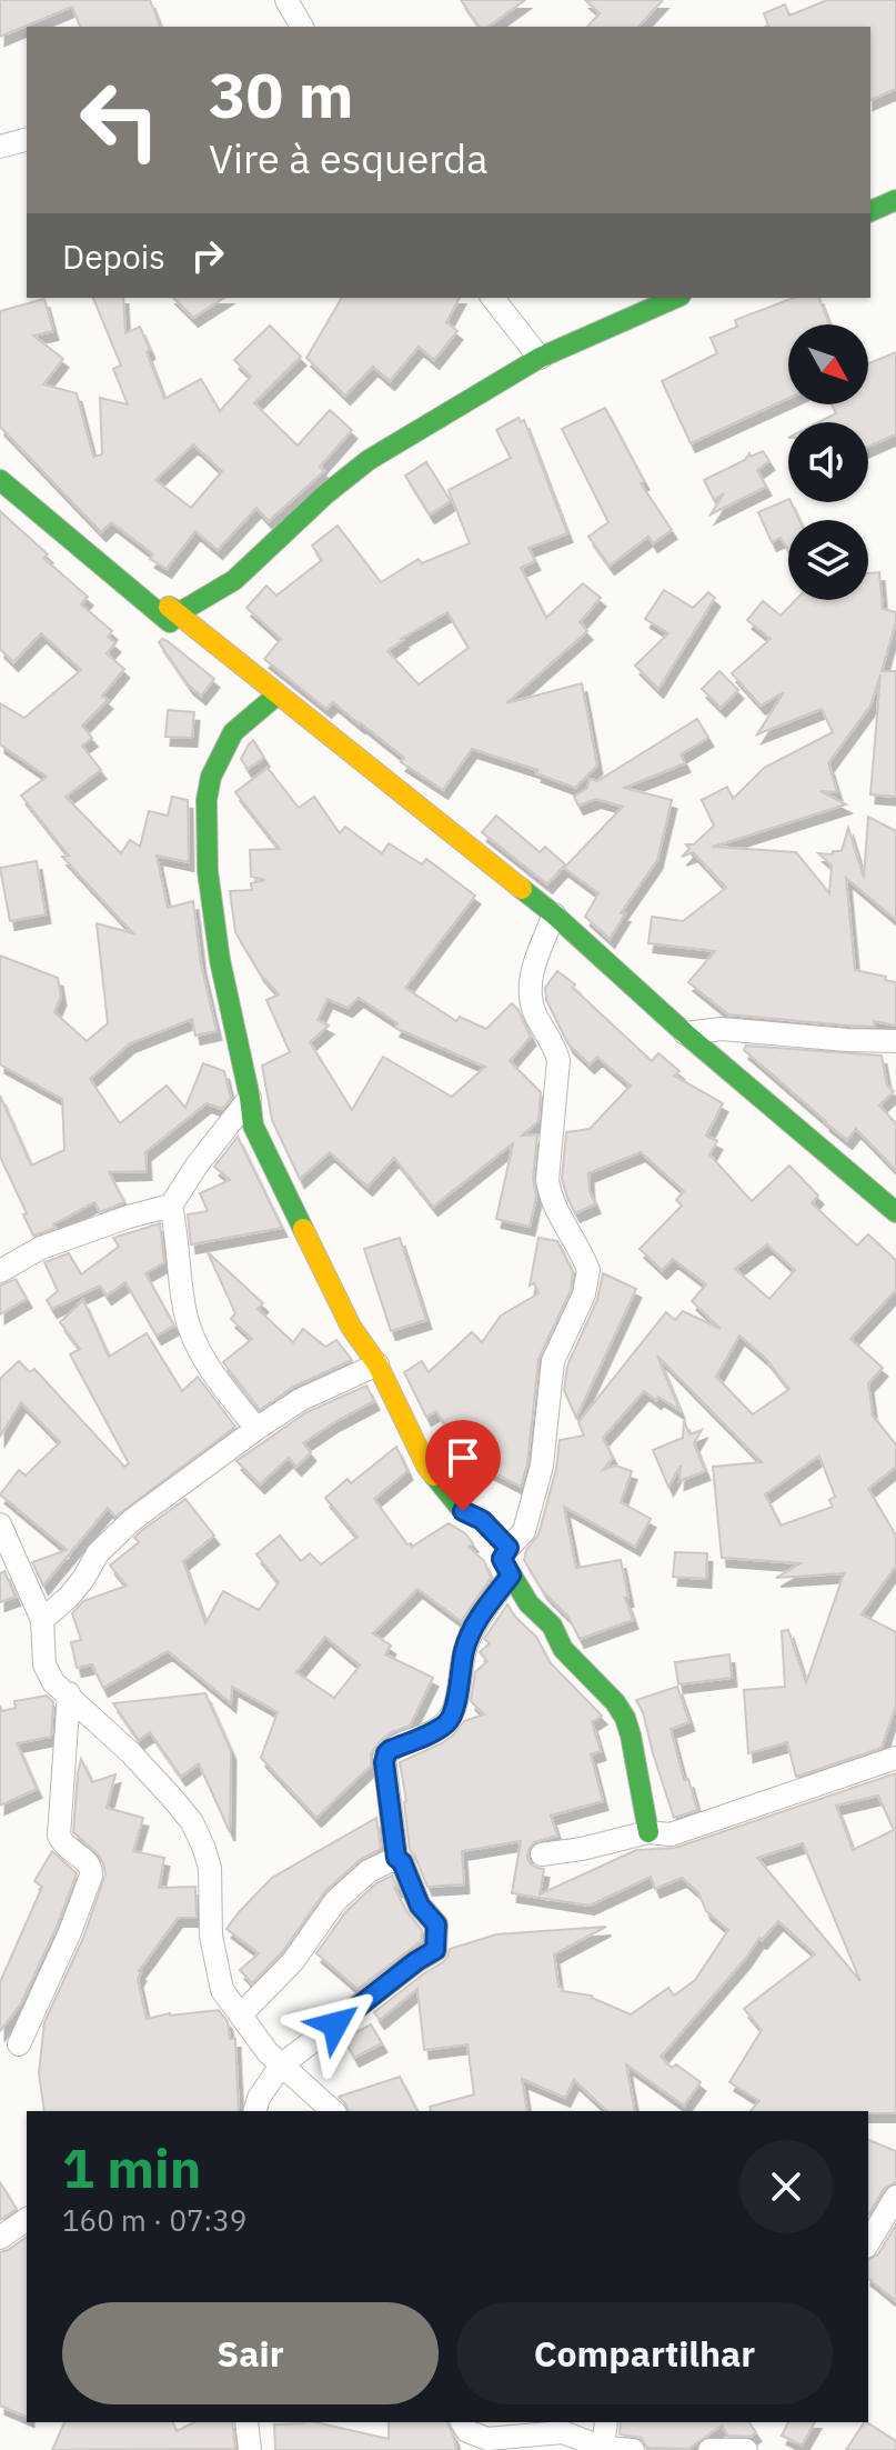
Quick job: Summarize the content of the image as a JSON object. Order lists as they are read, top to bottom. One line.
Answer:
{"north":"bottom right","page":{"turn":["30 m","Vire à esquerda"],"then":"Depois","heading":["1 min","160 m · 07:39"],"buttons":["Sair","Compartilhar"]}}
